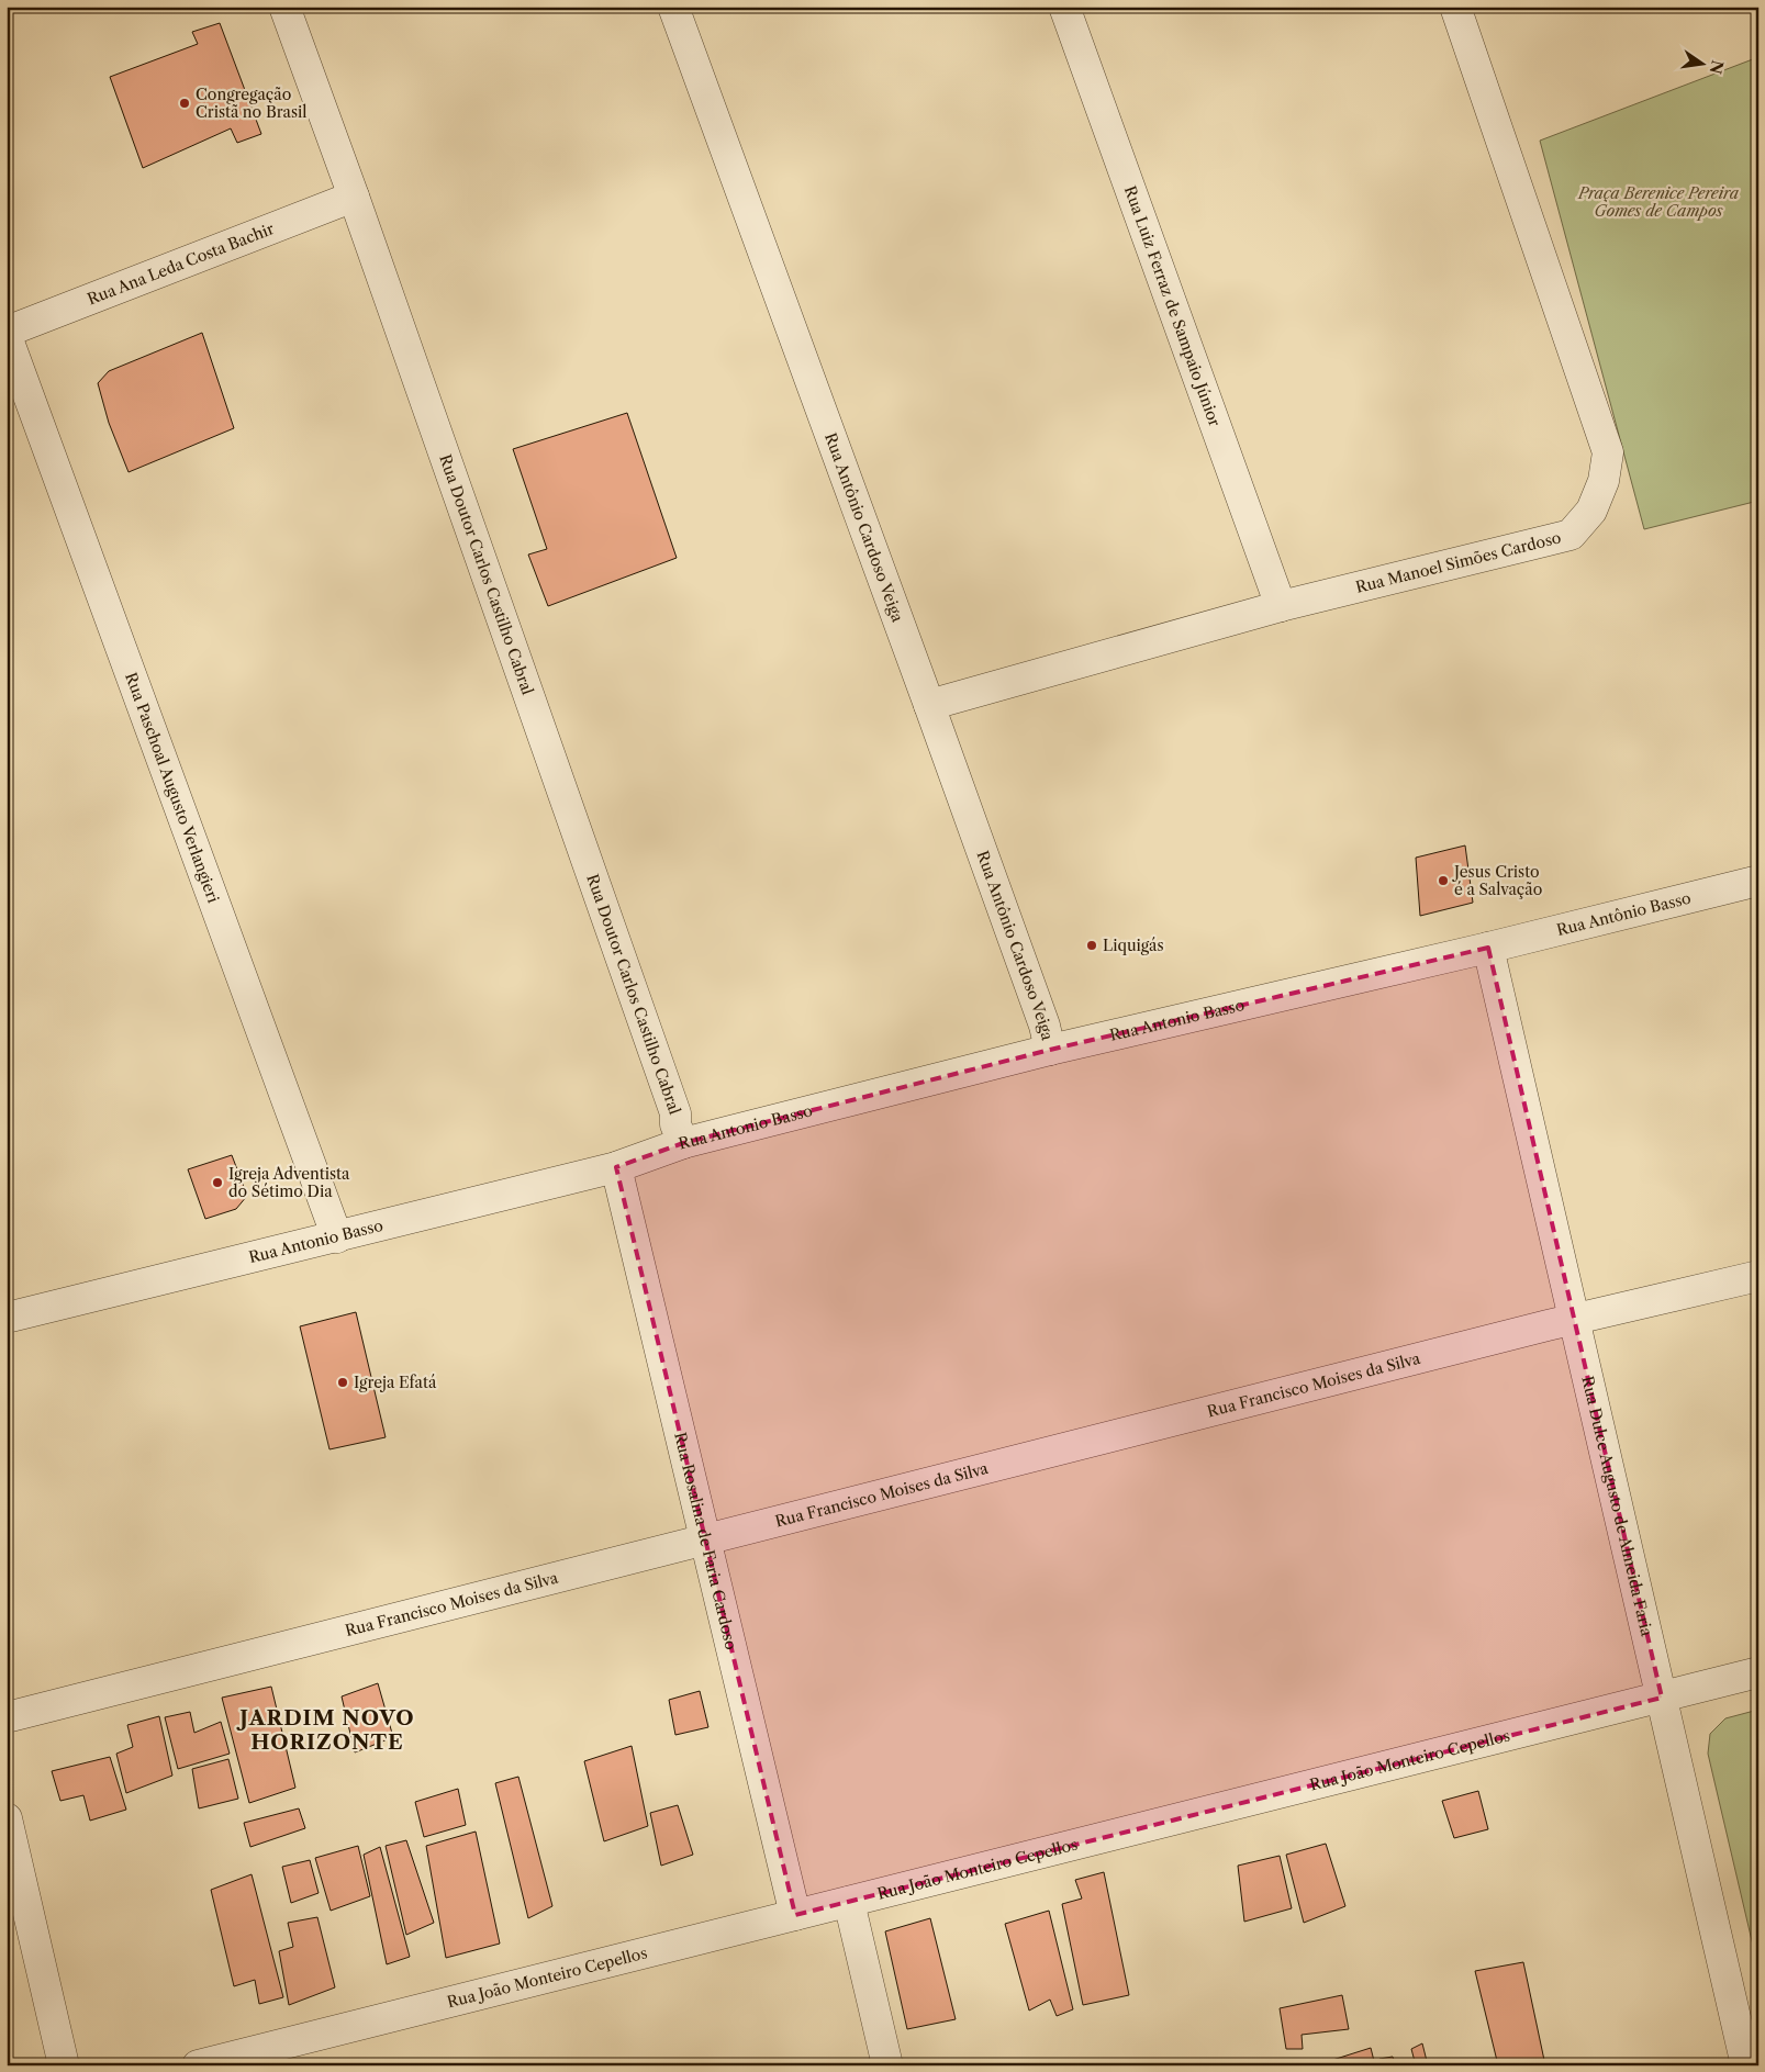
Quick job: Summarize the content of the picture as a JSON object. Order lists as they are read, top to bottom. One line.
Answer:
{"streets":{"street":["Rua Ana Leda Costa Bachir","Rua Luiz Ferraz de Sampaio Júnior","Rua Antônio Cardoso Veiga","Rua Manoel Simões Cardoso","Rua Doutor Carlos Castilho Cabral","Rua Paschoal Augusto Verlangieri","Rua Antônio Basso","Rua Antonio Basso","Rua Francisco Moises da Silva","Rua Dulce Augusto de Almeida Faria","Rua Rosalina de Faria Cardoso","Rua João Monteiro Cepellos"]},"crossings":[["Rua Ana Leda Costa Bachir","Rua Doutor Carlos Castilho Cabral"],["Rua Luiz Ferraz de Sampaio Júnior","Rua Manoel Simões Cardoso"],["Rua Antônio Cardoso Veiga","Rua Manoel Simões Cardoso"],["Rua Antônio Cardoso Veiga","Rua Antonio Basso"],["Rua Doutor Carlos Castilho Cabral","Rua Antonio Basso"],["Rua Paschoal Augusto Verlangieri","Rua Antonio Basso"],["Rua Antônio Basso","Rua Antonio Basso"],["Rua Antônio Basso","Rua Dulce Augusto de Almeida Faria"],["Rua Antonio Basso","Rua Dulce Augusto de Almeida Faria"],["Rua Antonio Basso","Rua Rosalina de Faria Cardoso"],["Rua Francisco Moises da Silva","Rua Dulce Augusto de Almeida Faria"],["Rua Francisco Moises da Silva","Rua Rosalina de Faria Cardoso"],["Rua Dulce Augusto de Almeida Faria","Rua João Monteiro Cepellos"],["Rua Rosalina de Faria Cardoso","Rua João Monteiro Cepellos"]],"districts":["JARDIM NOVO HORIZONTE"],"parks":["Praça Berenice Pereira Gomes de Campos"],"places":["Congregação Cristã no Brasil","Jesus Cristo é a Salvação","Liquigás","Igreja Adventista do Sétimo Dia","Igreja Efatá"],"north":"right"}
